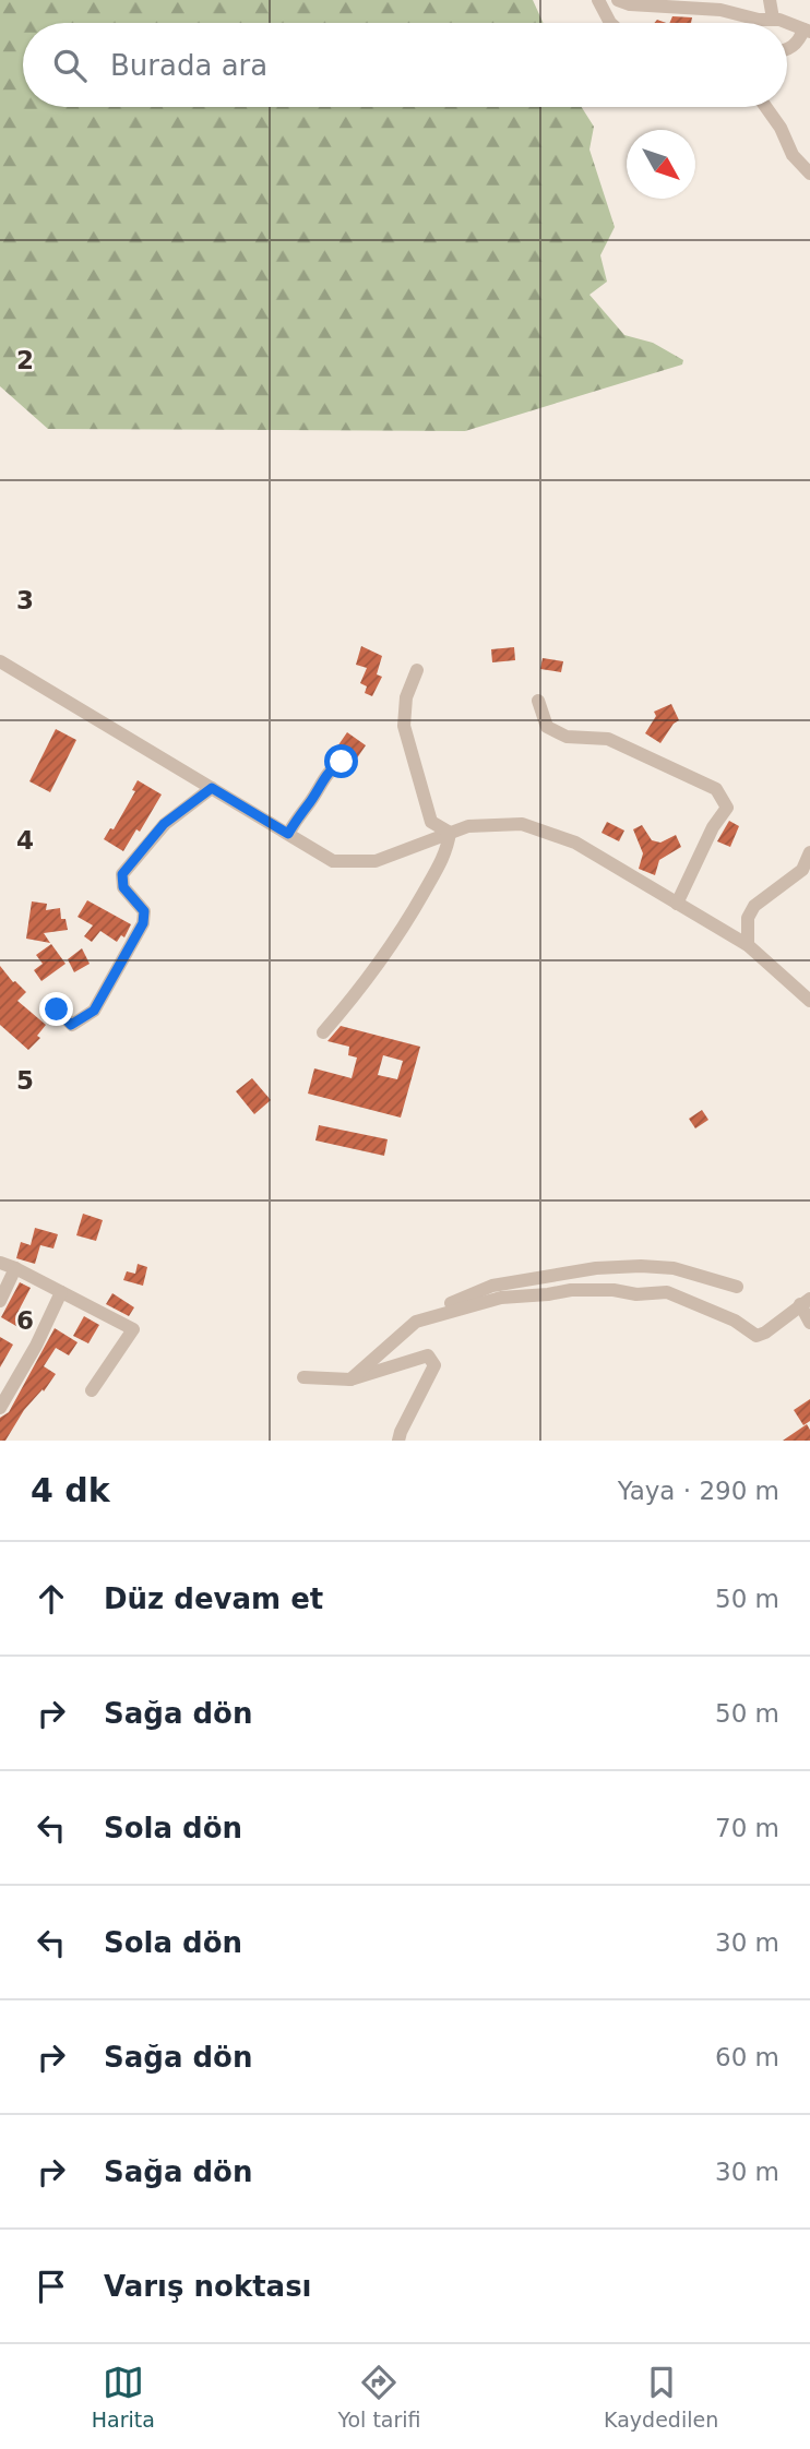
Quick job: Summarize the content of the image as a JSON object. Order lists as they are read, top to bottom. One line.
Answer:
{"north":"bottom right","page":{"search":"Burada ara","heading":["4 dk","Yaya · 290 m"],"list":[["Düz devam et","50 m"],["Sağa dön","50 m"],["Sola dön","70 m"],["Sola dön","30 m"],["Sağa dön","60 m"],["Sağa dön","30 m"],"Varış noktası"],"nav":["Harita","Yol tarifi","Kaydedilen"]},"grid":{"rows":["2","3","4","5","6"]}}
